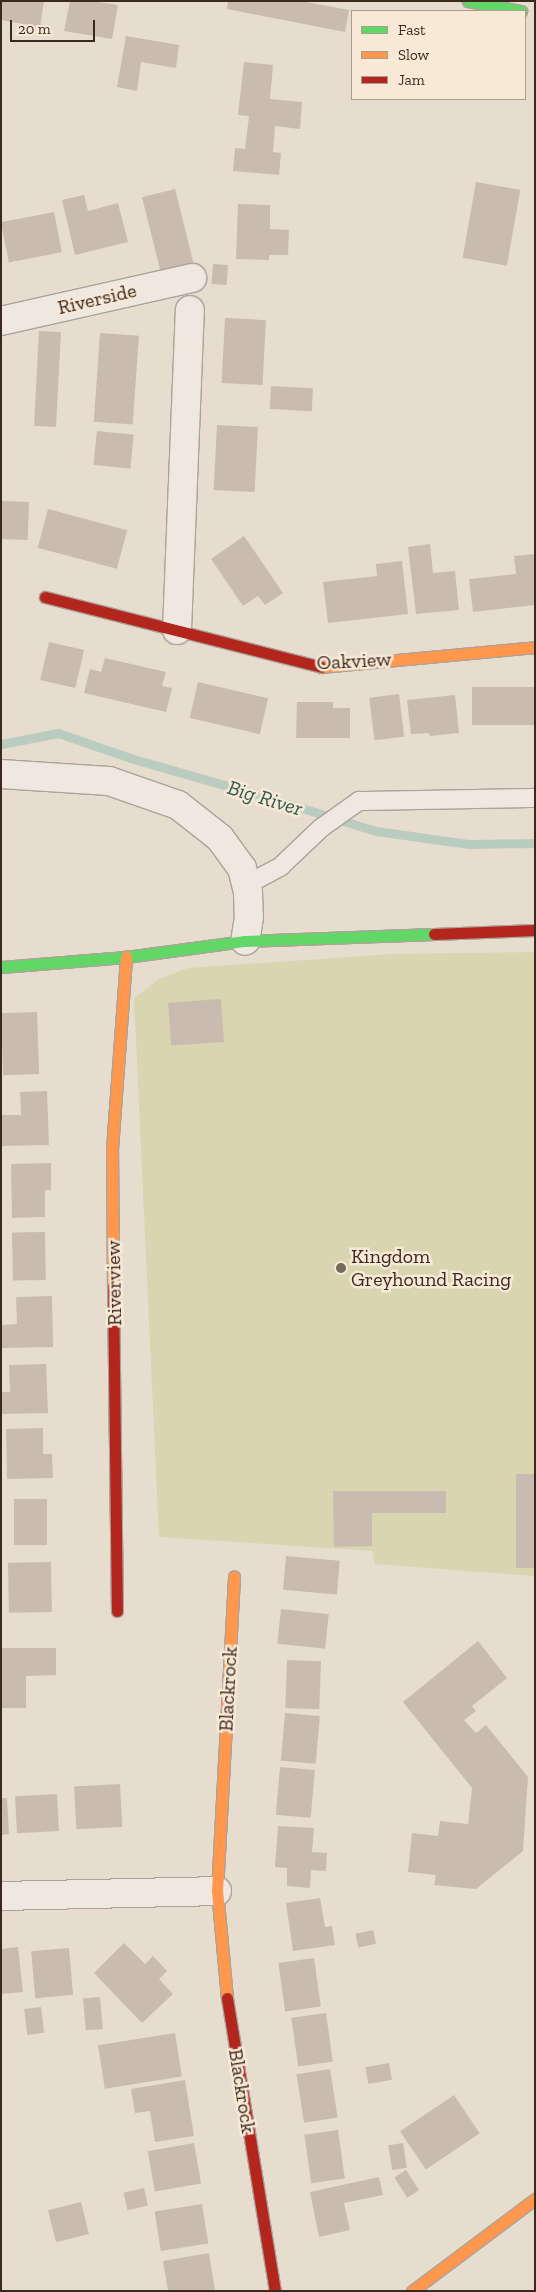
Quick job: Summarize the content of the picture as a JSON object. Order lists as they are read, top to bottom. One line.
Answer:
{"streets":{"street":["Riverside","Oakview","Riverview","Blackrock"]},"water":["Big River"],"places":["Kingdom Greyhound Racing"],"legend":["Fast","Slow","Jam"],"scale_bar":"20 m"}
